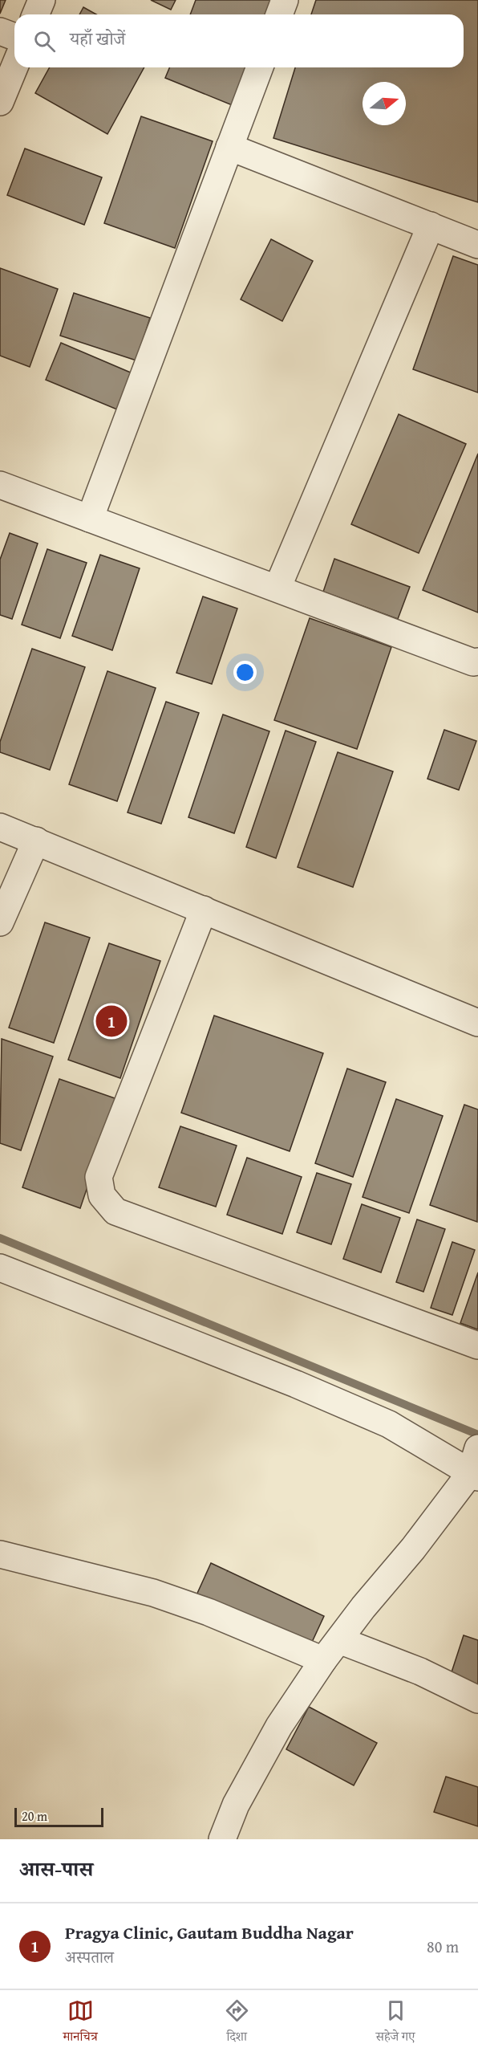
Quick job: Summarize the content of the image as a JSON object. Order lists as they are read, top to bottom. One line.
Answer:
{"scale_bar":"20 m","north":"right","page":{"search":"यहाँ खोजें","pins":"1","scale":"20 m","heading":"आस-पास","list":[{"mark":"1","name":"Pragya Clinic, Gautam Buddha Nagar","note":"अस्पताल","value":"80 m"}],"nav":["मानचित्र","दिशा","सहेजे गए"]}}
